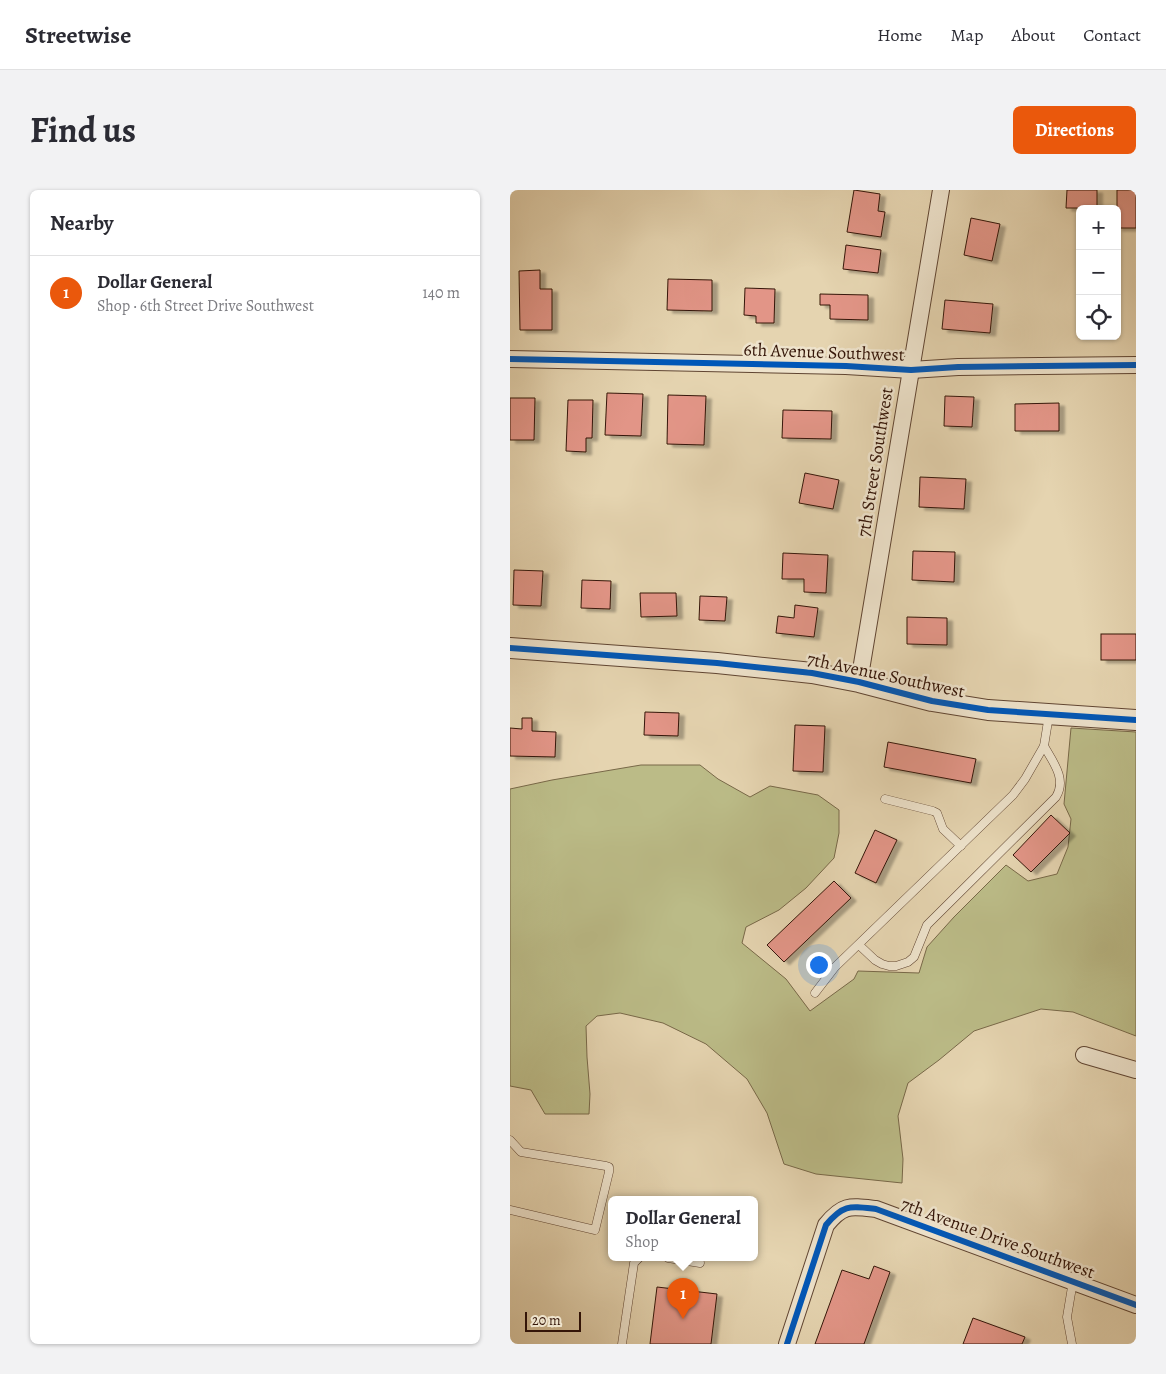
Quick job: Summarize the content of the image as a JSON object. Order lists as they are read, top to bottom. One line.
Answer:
{"streets":{"street":["6th Avenue Southwest","7th Street Southwest","7th Avenue Southwest","7th Avenue Drive Southwest"]},"crossings":[["6th Avenue Southwest","7th Street Southwest"],["7th Street Southwest","7th Avenue Southwest"]],"scale_bar":"20 m","page":{"header":"Streetwise","nav":["Home","Map","About","Contact"],"title":"Find us","buttons":"Directions","heading":"Nearby","map_buttons":["+","−"],"list":[{"mark":"1","name":"Dollar General","note":"Shop · 6th Street Drive Southwest","value":"140 m"}],"popup":["Dollar General","Shop"],"pins":"1","scale":"20 m"}}
